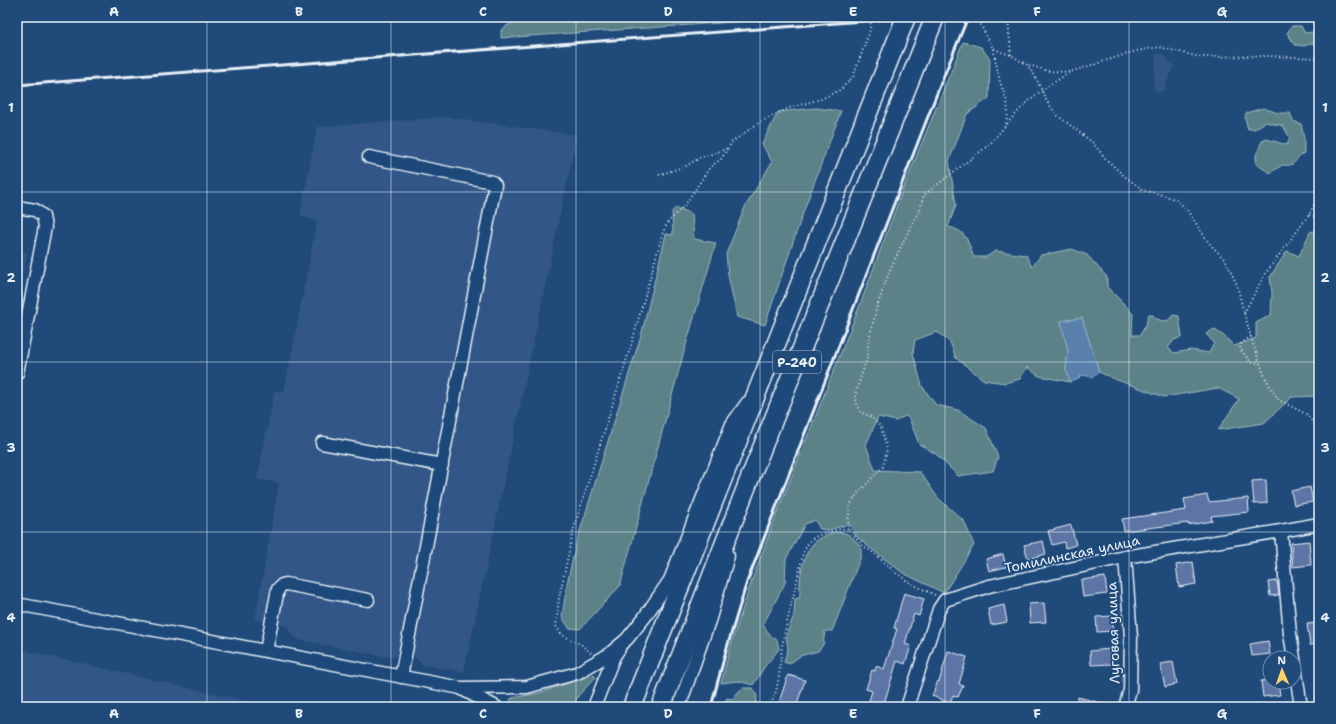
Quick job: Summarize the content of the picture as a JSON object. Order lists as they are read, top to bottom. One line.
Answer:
{"streets":{"highway":["Р-240"],"street":["Томилинская улица","Луговая улица"]},"crossings":[["Томилинская улица","Луговая улица"]],"north":"top","grid":{"columns":["A","B","C","D","E","F","G"],"rows":["1","2","3","4"]}}
